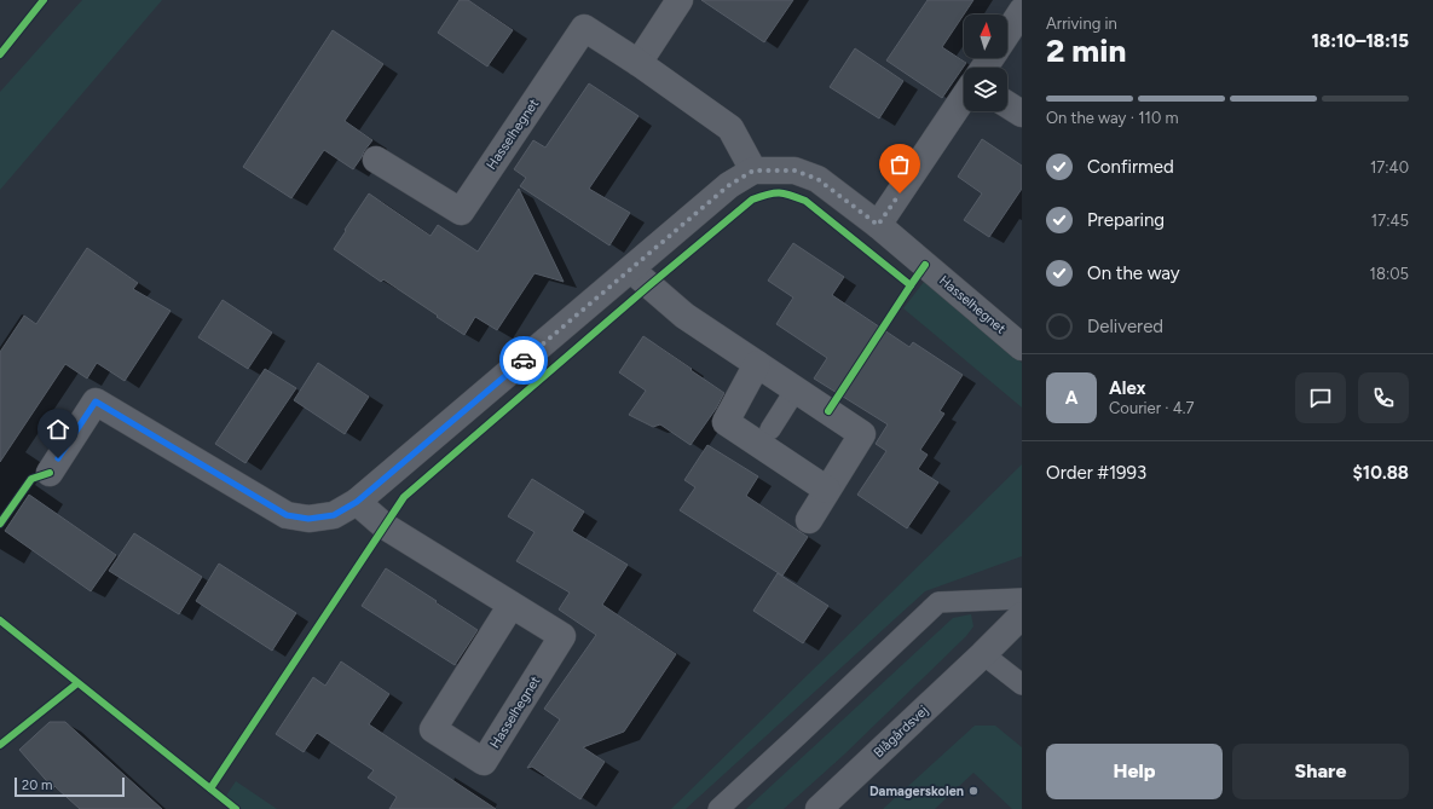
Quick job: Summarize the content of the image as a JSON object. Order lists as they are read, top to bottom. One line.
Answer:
{"streets":{"street":["Hasselhegnet","Blågårdsvej"]},"places":["Damagerskolen"],"scale_bar":"20 m","north":"top","page":{"heading":["2 min","Arriving in","18:10–18:15"],"panel":["Alex","Courier · 4.7","Order #1993","$10.88"],"bar":"On the way · 110 m","list":[["Confirmed","17:40"],["Preparing","17:45"],["On the way","18:05"],"Delivered"],"round":"A","buttons":["Help","Share"],"scale":"20 m"}}
